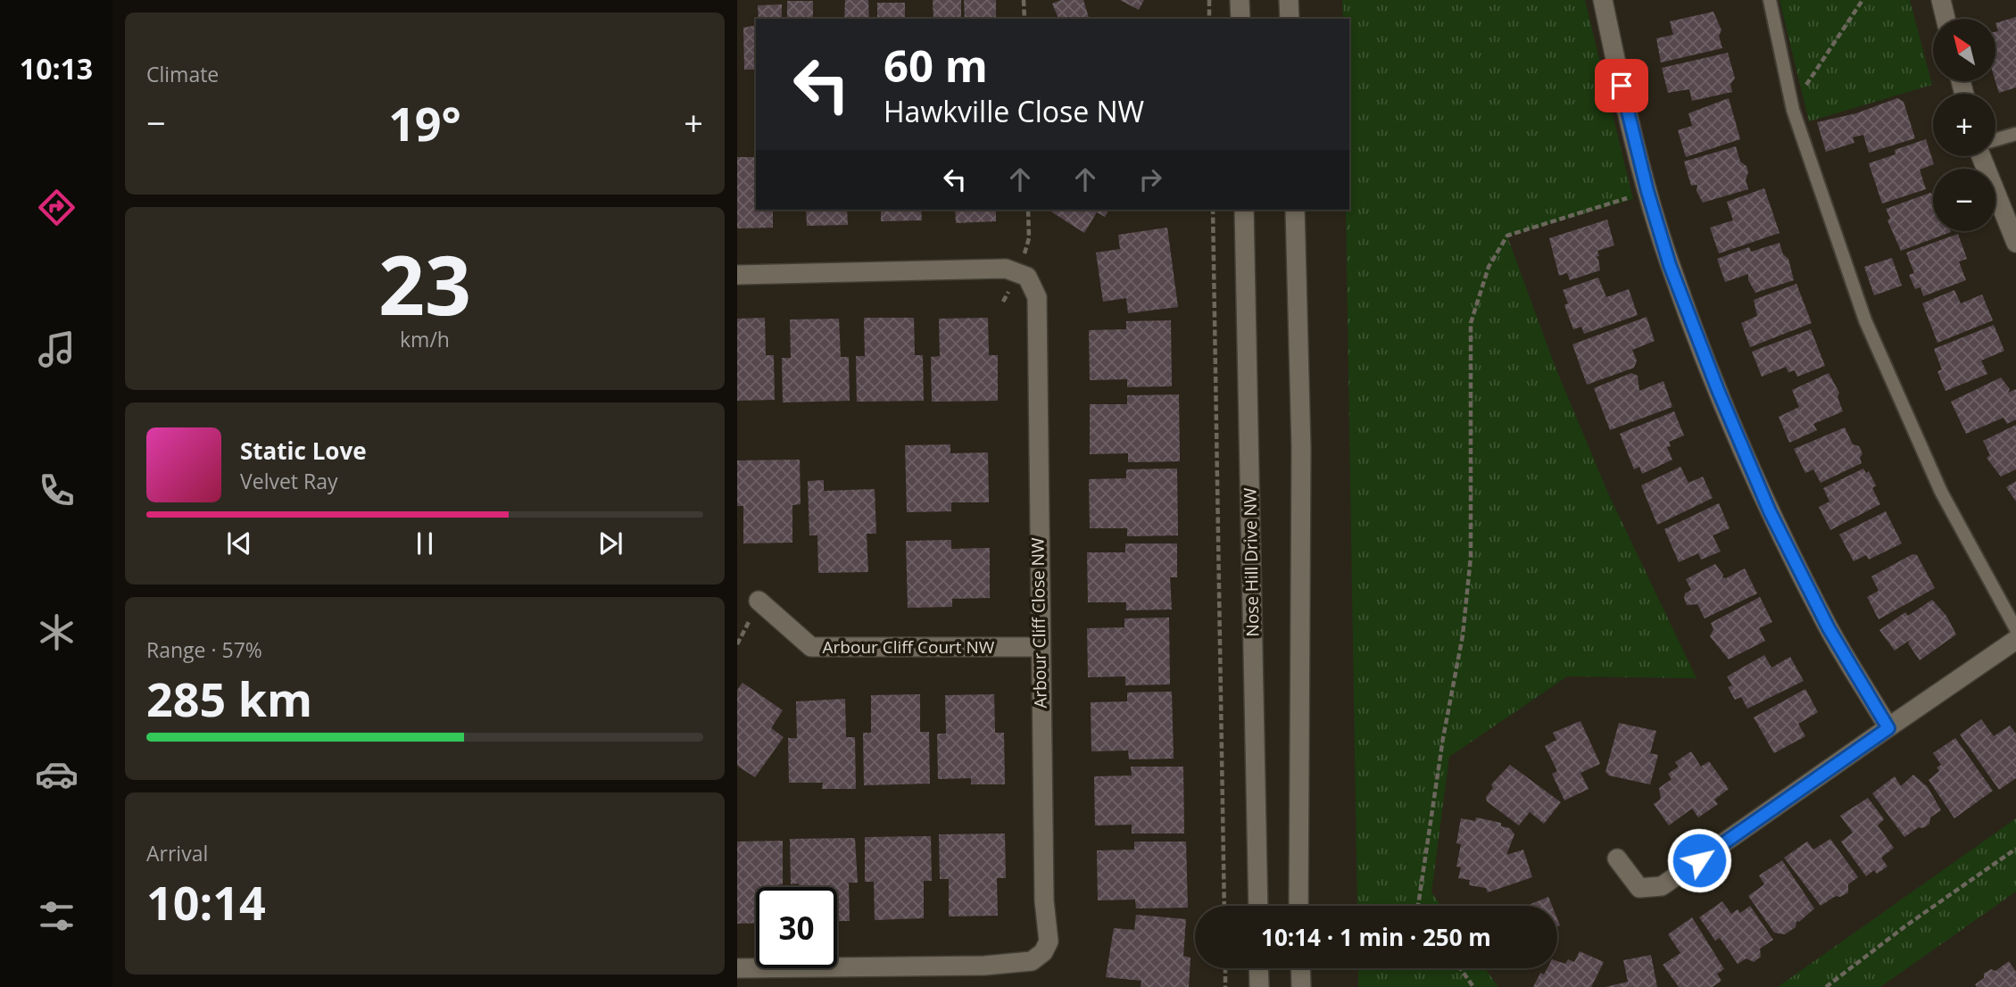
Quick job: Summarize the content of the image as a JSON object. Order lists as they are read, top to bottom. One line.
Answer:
{"streets":{"street":["Nose Hill Drive NW","Arbour Cliff Close NW","Arbour Cliff Court NW"]},"crossings":[["Arbour Cliff Close NW","Arbour Cliff Court NW"]],"north":"top left","page":{"tabs":"10:13","tile":["Climate",["23","km/h"],["Range · 57%","285 km"],["Arrival","10:14"]],"map_buttons":["+","−"],"turn":["60 m","Hawkville Close NW"],"heat":["−","19°","+"],"song":["Static Love","Velvet Ray"],"limit":"30","trip":"10:14 · 1 min · 250 m"}}
